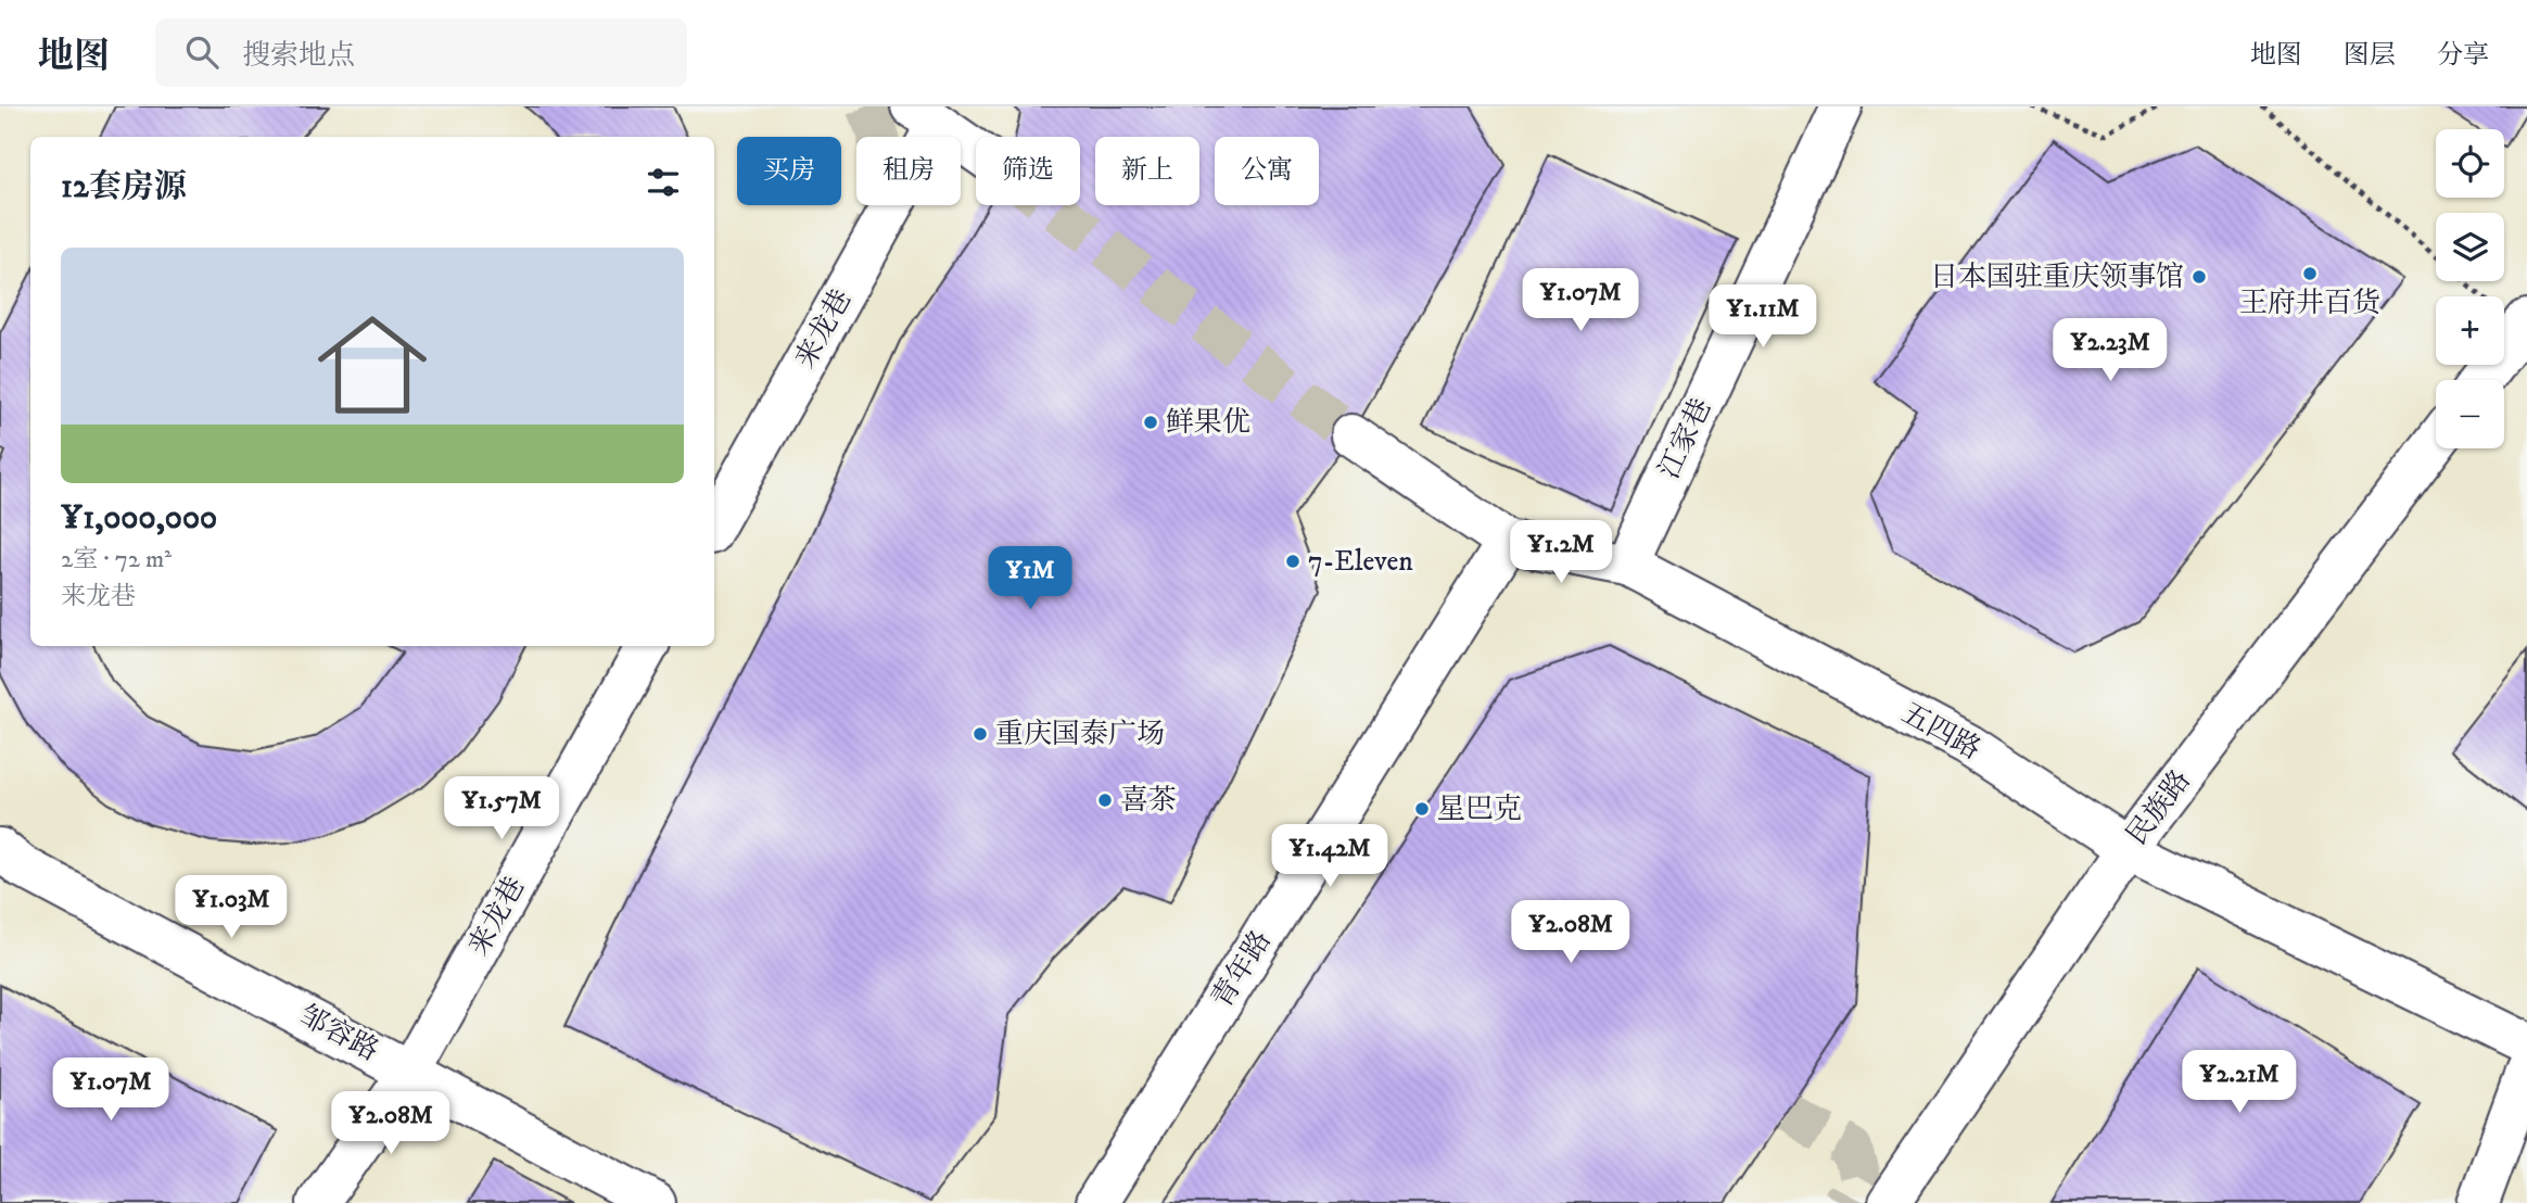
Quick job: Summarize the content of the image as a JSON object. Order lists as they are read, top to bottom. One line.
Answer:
{"streets":{"street":["来龙巷","江家巷","五四路","民族路","青年路","邹容路"]},"crossings":[["来龙巷","邹容路"],["江家巷","五四路"],["五四路","民族路"],["五四路","青年路"]],"places":["王府井百货","日本国驻重庆领事馆","鲜果优","7-Eleven","重庆国泰广场","喜茶","星巴克"],"page":{"header":"地图","search":"搜索地点","nav":["地图","图层","分享"],"map_buttons":["+","−"],"chip":["买房","租房","筛选","新上","公寓"],"heading":"12套房源","list":[{"name":"¥1,000,000","note":"2室 · 72 m² · 来龙巷"}],"price":["¥1.07M","¥1.11M","¥2.23M","¥1.2M","¥1M","¥1.57M","¥1.42M","¥1.03M","¥2.08M","¥2.21M","¥1.07M","¥2.08M"]}}
